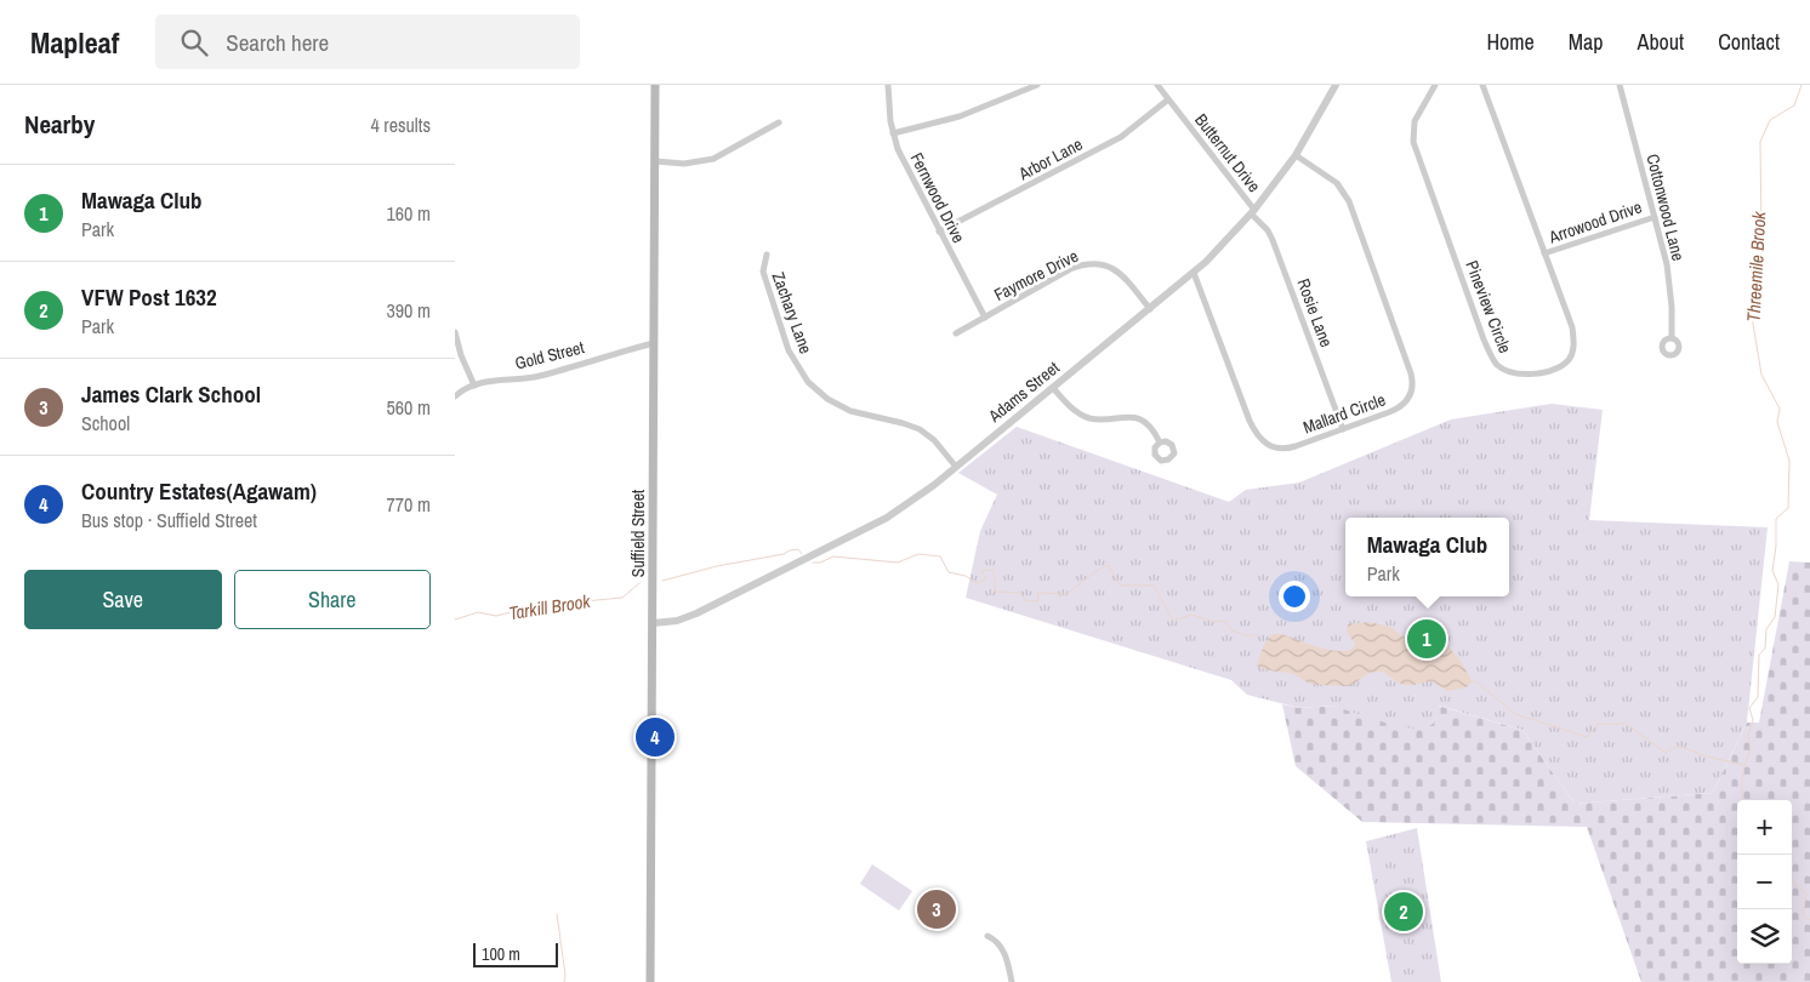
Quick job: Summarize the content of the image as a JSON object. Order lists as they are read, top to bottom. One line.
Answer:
{"streets":{"main road":["Suffield Street"],"street":["Butternut Drive","Arbor Lane","Fernwood Drive","Cottonwood Lane","Arrowood Drive","Faymore Drive","Pineview Circle","Zachary Lane","Rosie Lane","Gold Street","Adams Street","Mallard Circle"]},"crossings":[["Butternut Drive","Arbor Lane"],["Butternut Drive","Rosie Lane"],["Butternut Drive","Adams Street"],["Arbor Lane","Fernwood Drive"],["Fernwood Drive","Faymore Drive"],["Cottonwood Lane","Arrowood Drive"],["Arrowood Drive","Pineview Circle"],["Faymore Drive","Adams Street"],["Zachary Lane","Adams Street"],["Rosie Lane","Adams Street"],["Rosie Lane","Mallard Circle"],["Gold Street","Suffield Street"],["Adams Street","Mallard Circle"],["Adams Street","Suffield Street"]],"water":["Threemile Brook","Tarkill Brook"],"scale_bar":"100 m","page":{"header":"Mapleaf","search":"Search here","nav":["Home","Map","About","Contact"],"heading":["Nearby","4 results"],"list":[{"mark":"1","name":"Mawaga Club","note":"Park","value":"160 m"},{"mark":"2","name":"VFW Post 1632","note":"Park","value":"390 m"},{"mark":"3","name":"James Clark School","note":"School","value":"560 m"},{"mark":"4","name":"Country Estates(Agawam)","note":"Bus stop · Suffield Street","value":"770 m"}],"popup":["Mawaga Club","Park"],"buttons":["Save","Share"],"pins":["1","4","3","2"],"map_buttons":["+","−"],"scale":"100 m"}}
